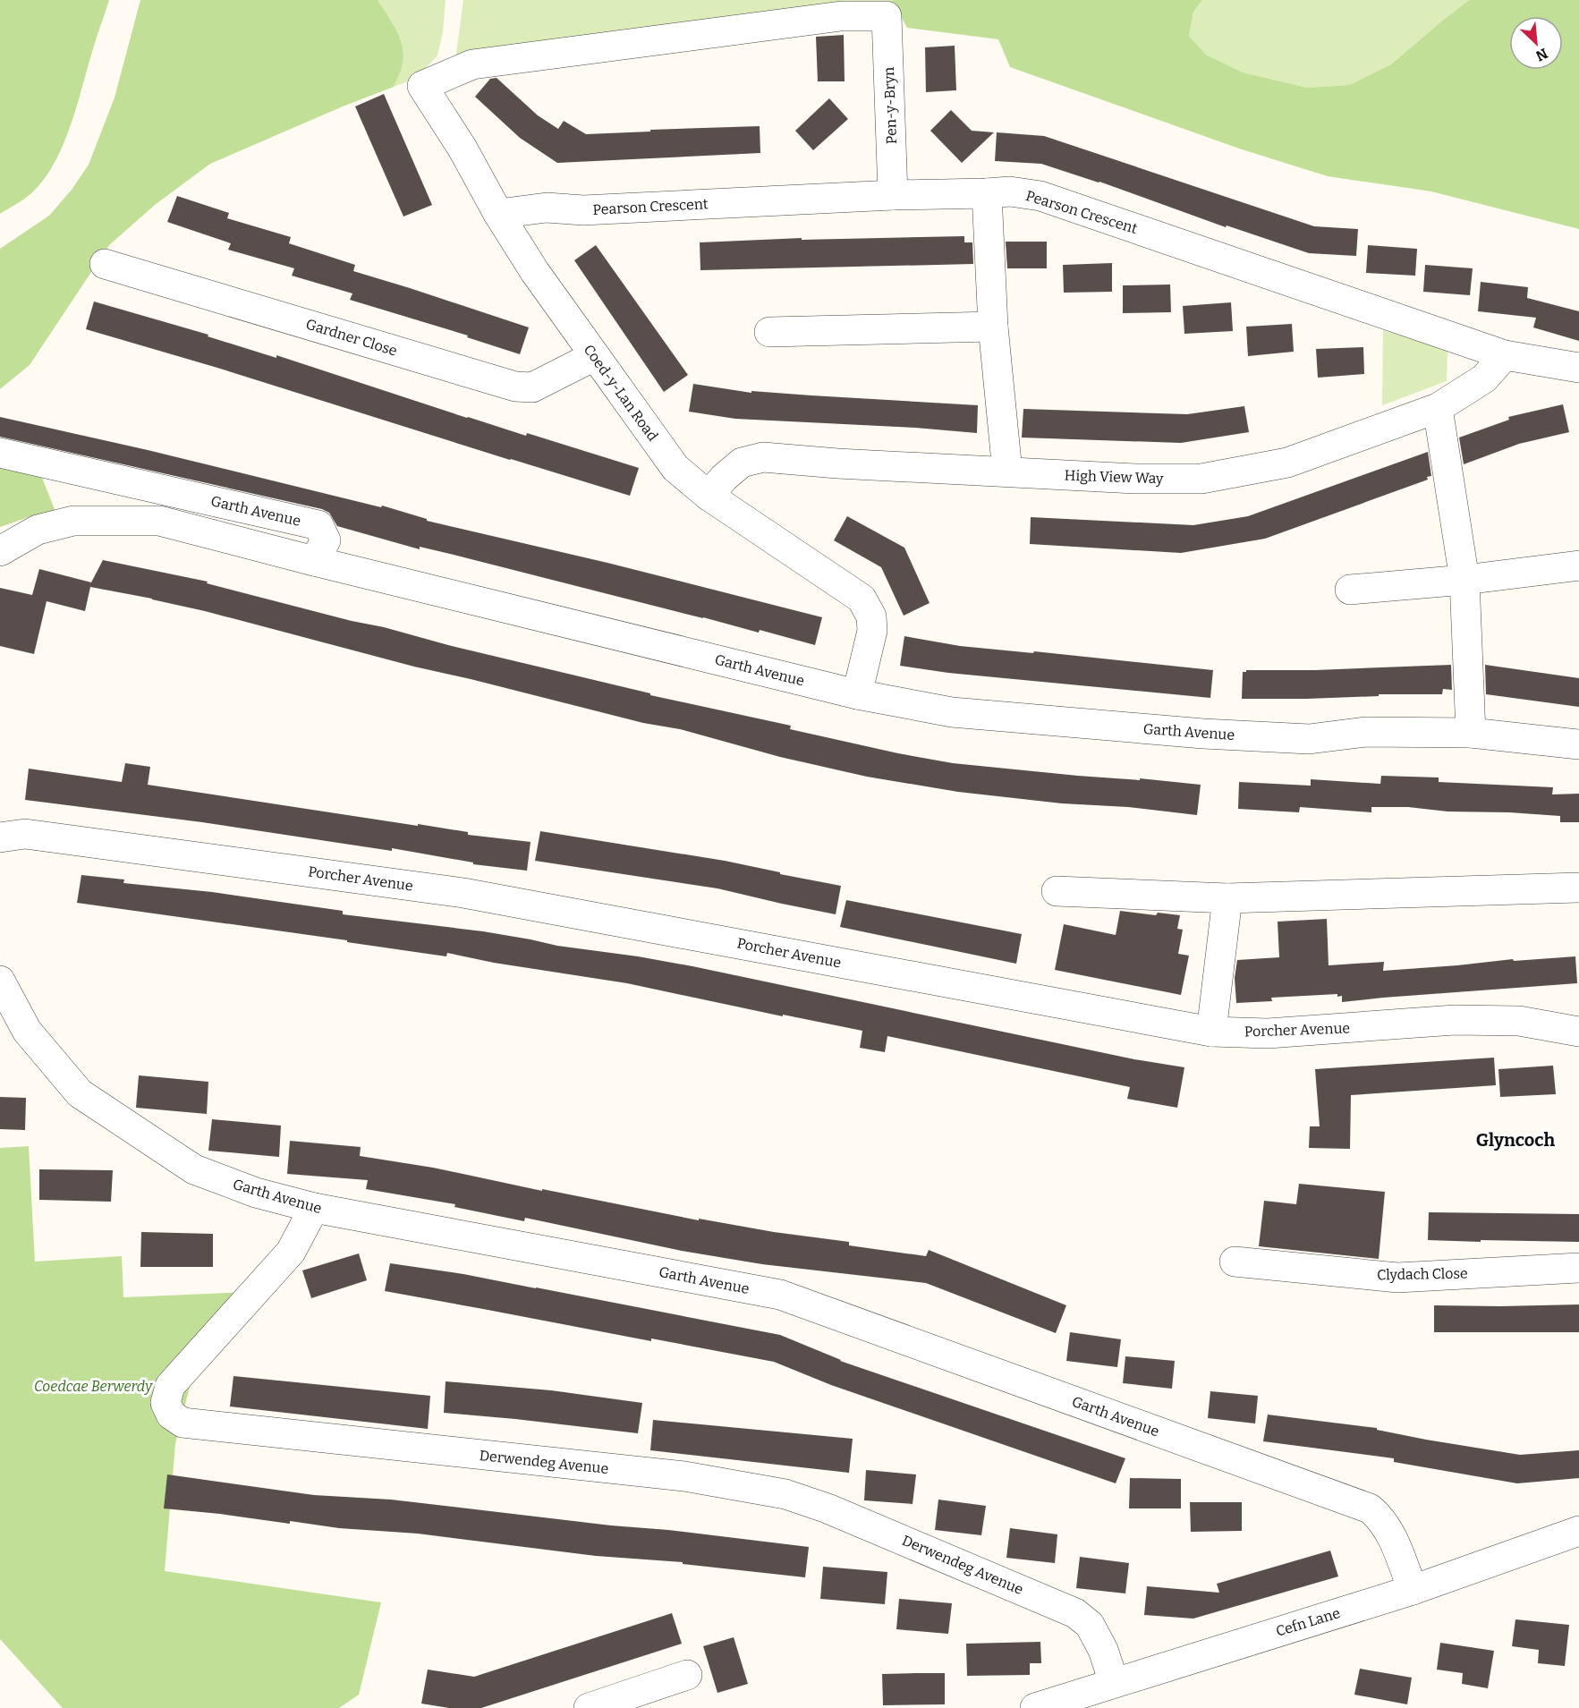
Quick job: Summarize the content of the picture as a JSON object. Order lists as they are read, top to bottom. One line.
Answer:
{"streets":{"street":["Pen-y-Bryn","Pearson Crescent","Gardner Close","Coed-y-Lan Road","High View Way","Garth Avenue","Porcher Avenue","Clydach Close","Derwendeg Avenue","Cefn Lane"]},"crossings":[["Pen-y-Bryn","Pearson Crescent"],["Pen-y-Bryn","Coed-y-Lan Road"],["Pearson Crescent","Coed-y-Lan Road"],["Pearson Crescent","High View Way"],["Gardner Close","Coed-y-Lan Road"],["Coed-y-Lan Road","High View Way"],["Coed-y-Lan Road","Garth Avenue"],["Garth Avenue","Derwendeg Avenue"],["Garth Avenue","Cefn Lane"],["Derwendeg Avenue","Cefn Lane"]],"districts":["Glyncoch"],"parks":["Coedcae Berwerdy"],"north":"bottom right"}
